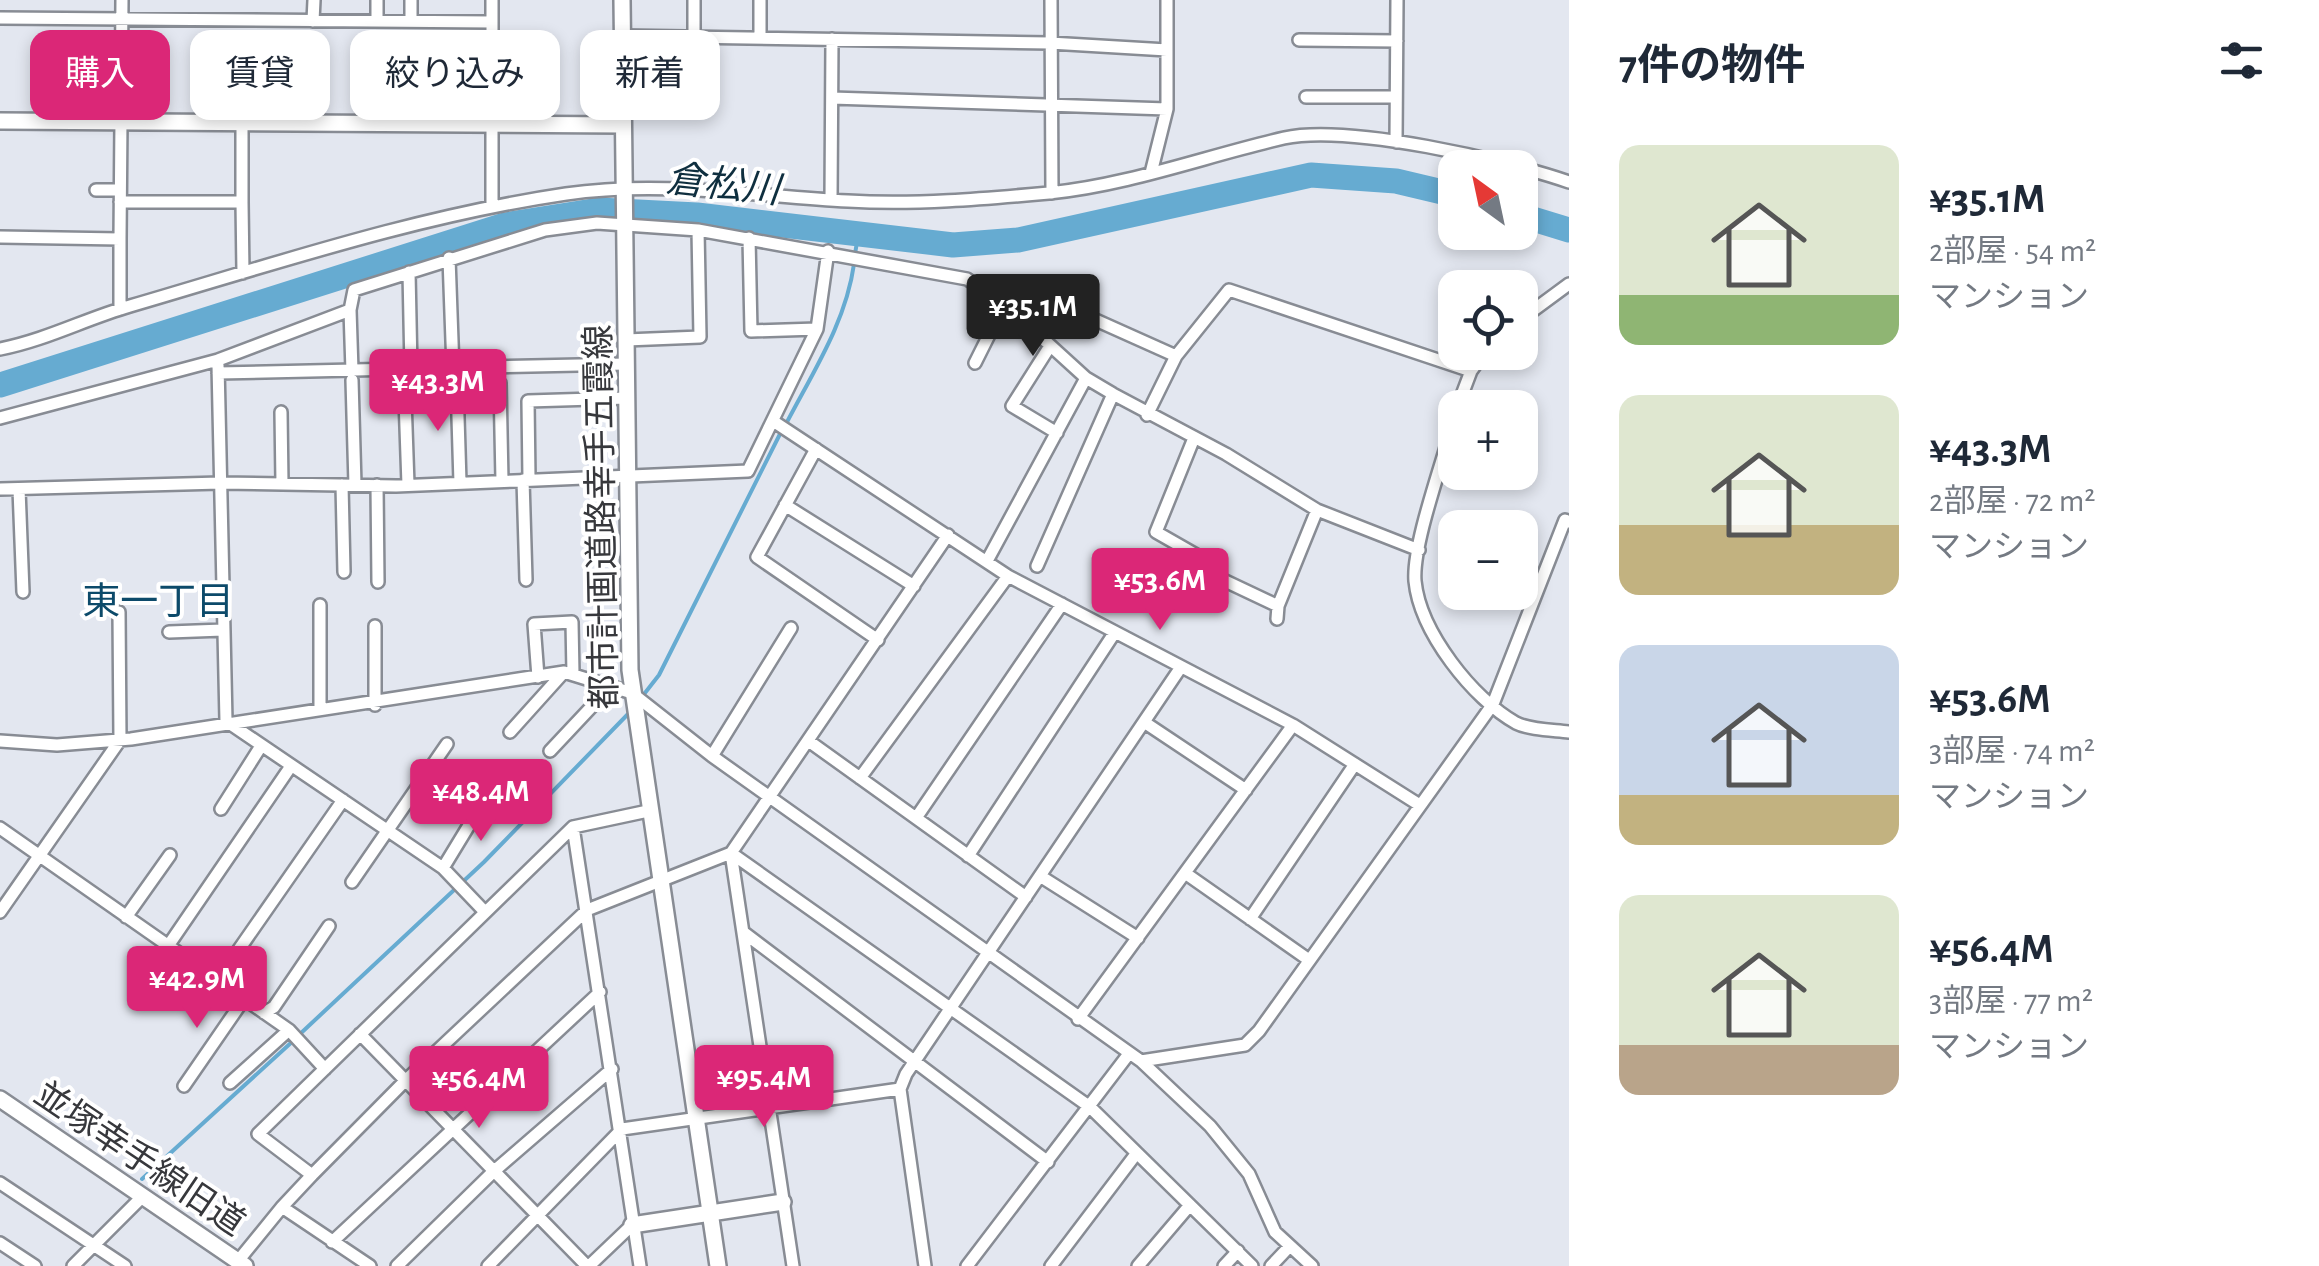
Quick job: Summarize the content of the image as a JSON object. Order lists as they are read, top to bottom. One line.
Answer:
{"streets":{"street":["都市計画道路幸手五霞線","並塚幸手線旧道"]},"districts":["東一丁目"],"water":["倉松川"],"north":"top left","page":{"heading":"7件の物件","chip":["購入","賃貸","絞り込み","新着"],"list":[{"name":"¥35.1M","note":"2部屋 · 54 m² · マンション"},{"name":"¥43.3M","note":"2部屋 · 72 m² · マンション"},{"name":"¥53.6M","note":"3部屋 · 74 m² · マンション"},{"name":"¥56.4M","note":"3部屋 · 77 m² · マンション"}],"map_buttons":["+","−"],"price":["¥35.1M","¥43.3M","¥53.6M","¥48.4M","¥42.9M","¥95.4M","¥56.4M"]}}
